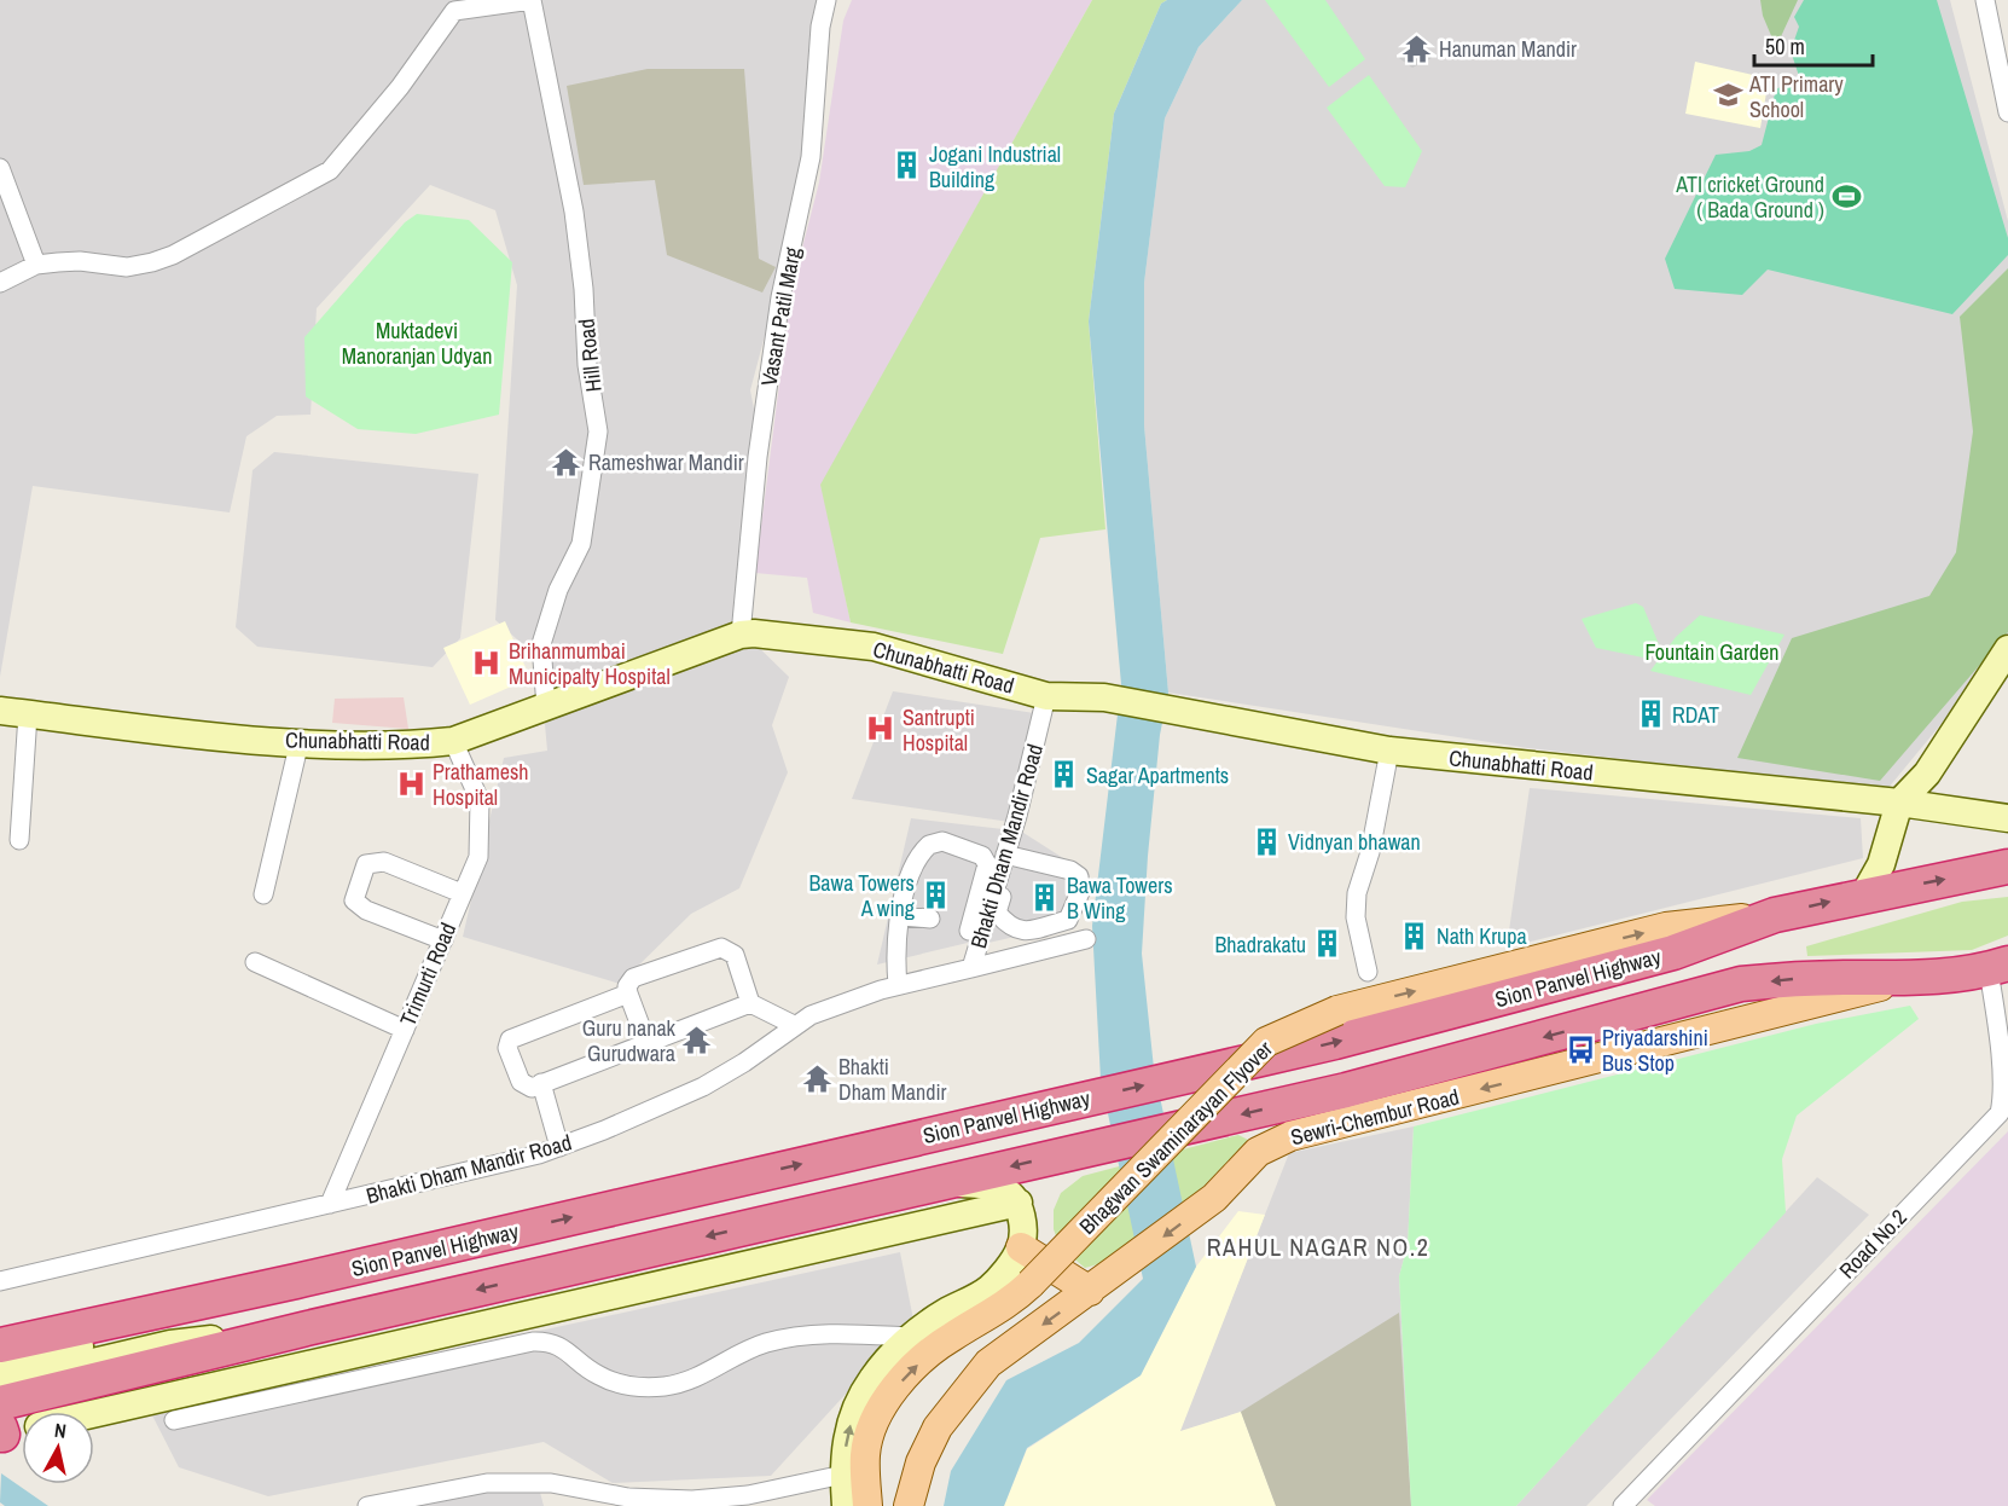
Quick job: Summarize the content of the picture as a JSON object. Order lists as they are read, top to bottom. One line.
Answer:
{"streets":{"highway":["Sion Panvel Highway"],"main road":["Chunabhatti Road","Sewri-Chembur Road","Bhagwan Swaminarayan Flyover"],"street":["Vasant Patil Marg","Hill Road","Bhakti Dham Mandir Road","Trimurti Road","Road No.2"]},"crossings":[["Vasant Patil Marg","Chunabhatti Road"],["Hill Road","Chunabhatti Road"],["Chunabhatti Road","Bhakti Dham Mandir Road"],["Chunabhatti Road","Trimurti Road"],["Bhakti Dham Mandir Road","Trimurti Road"],["Sion Panvel Highway","Bhagwan Swaminarayan Flyover"]],"districts":["RAHUL NAGAR NO.2"],"parks":["Muktadevi Manoranjan Udyan","Fountain Garden"],"places":{"temple":["Hanuman Mandir","Rameshwar Mandir","Guru nanak Gurudwara","Bhakti Dham Mandir"],"school or university":["ATI Primary School"],"building":["Jogani Industrial Building","RDAT","Sagar Apartments","Vidnyan bhawan","Bawa Towers A wing","Bawa Towers B Wing","Nath Krupa","Bhadrakatu"],"sports":["ATI cricket Ground ( Bada Ground )"],"hospital":["Brihanmumbai Municipalty Hospital","Santrupti Hospital","Prathamesh Hospital"],"bus stop":["Priyadarshini Bus Stop"]},"scale_bar":"50 m","north":"top"}
